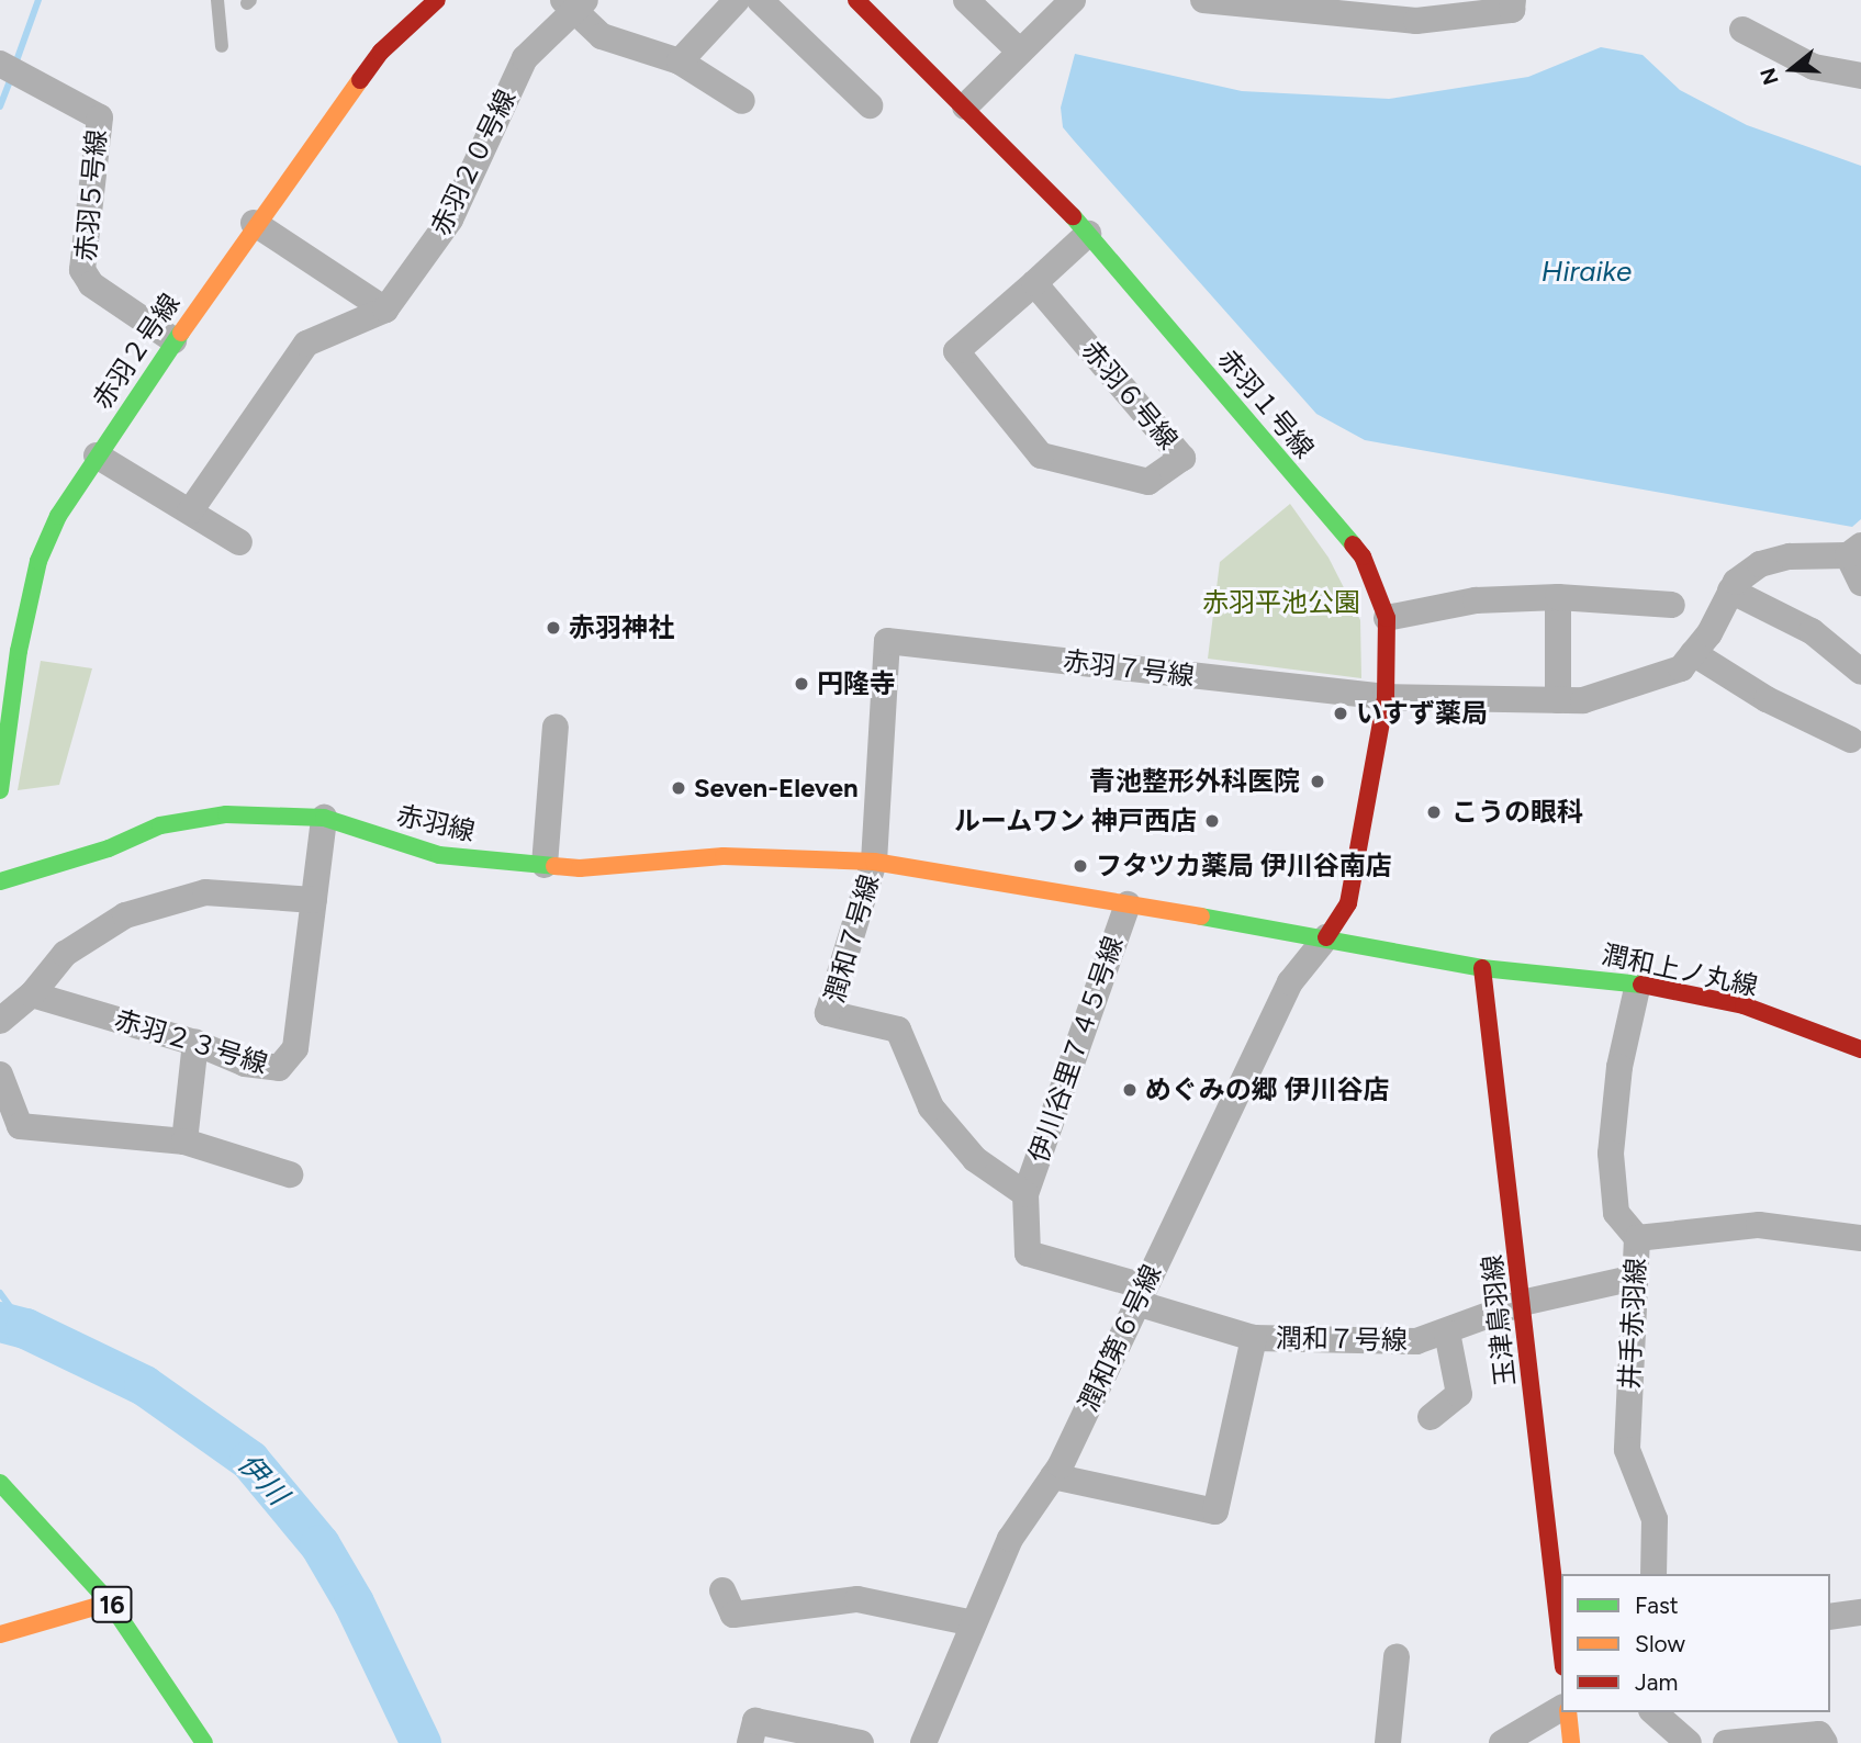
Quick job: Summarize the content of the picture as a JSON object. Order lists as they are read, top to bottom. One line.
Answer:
{"streets":{"street":["赤羽２０号線","赤羽５号線","赤羽２号線","赤羽６号線","赤羽１号線","赤羽７号線","赤羽線","潤和７号線","潤和上ノ丸線","赤羽２３号線","伊川谷里７４５号線","玉津鳥羽線","井手赤羽線","潤和第６号線","16"]},"crossings":[["赤羽５号線","赤羽２号線"],["赤羽６号線","赤羽１号線"],["赤羽１号線","赤羽７号線"],["赤羽１号線","潤和上ノ丸線"],["赤羽１号線","潤和第６号線"],["赤羽７号線","赤羽線"],["赤羽７号線","潤和７号線"],["赤羽線","潤和７号線"],["赤羽線","潤和上ノ丸線"],["赤羽線","赤羽２３号線"],["赤羽線","伊川谷里７４５号線"],["潤和７号線","伊川谷里７４５号線"],["潤和７号線","玉津鳥羽線"],["潤和７号線","井手赤羽線"],["潤和７号線","潤和第６号線"],["潤和上ノ丸線","伊川谷里７４５号線"],["潤和上ノ丸線","玉津鳥羽線"],["潤和上ノ丸線","井手赤羽線"],["潤和上ノ丸線","潤和第６号線"]],"water":["Hiraike","伊川"],"parks":["赤羽平池公園"],"places":["赤羽神社","円隆寺","いすず薬局","青池整形外科医院","Seven-Eleven","こうの眼科","ルームワン 神戸西店","フタツカ薬局 伊川谷南店","めぐみの郷 伊川谷店"],"legend":["Fast","Slow","Jam"],"north":"left"}
